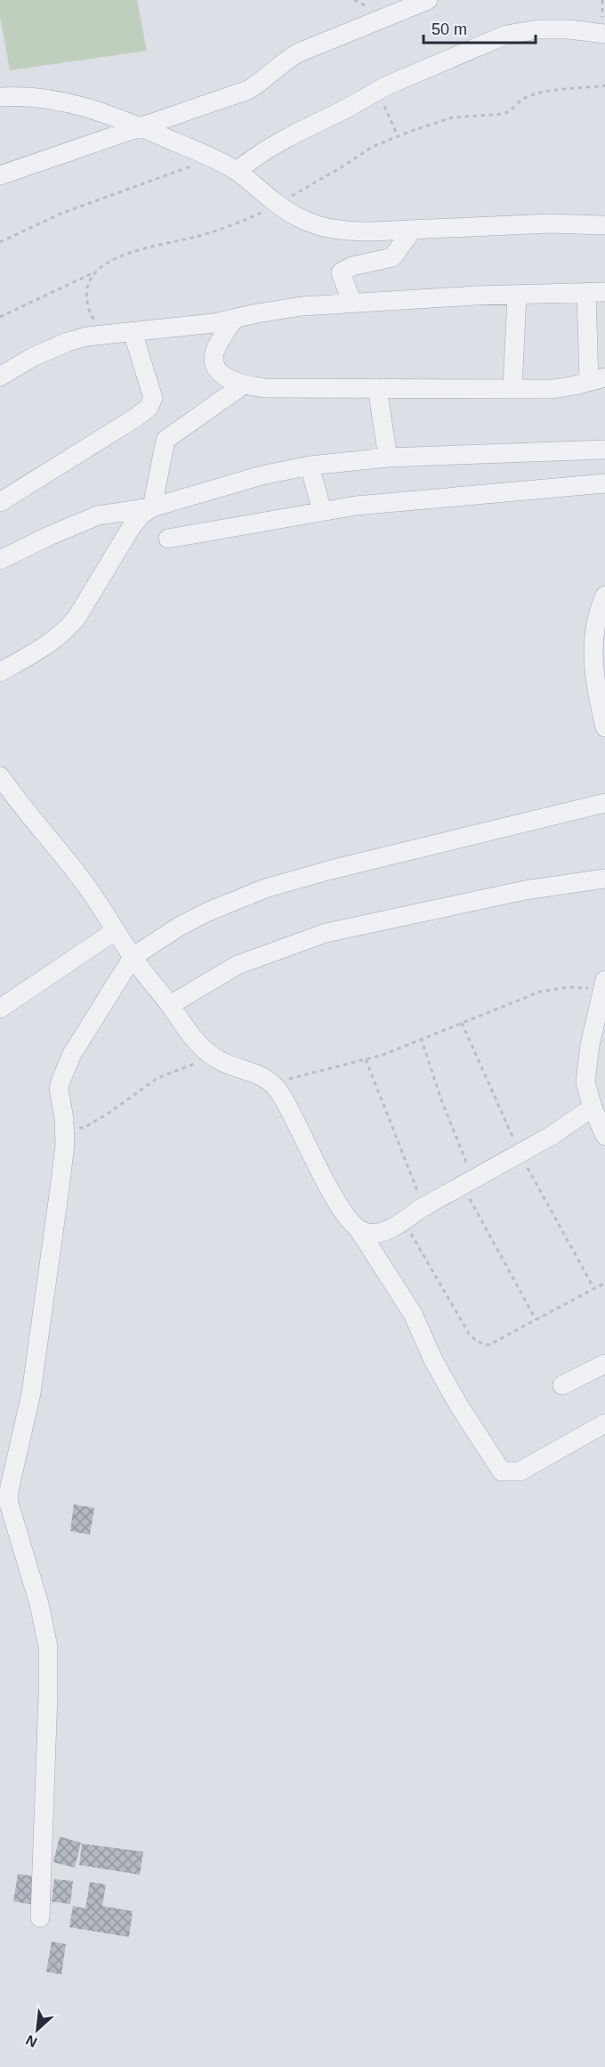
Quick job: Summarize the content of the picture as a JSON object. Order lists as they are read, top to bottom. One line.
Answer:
{"scale_bar":"50 m","north":"bottom left"}
